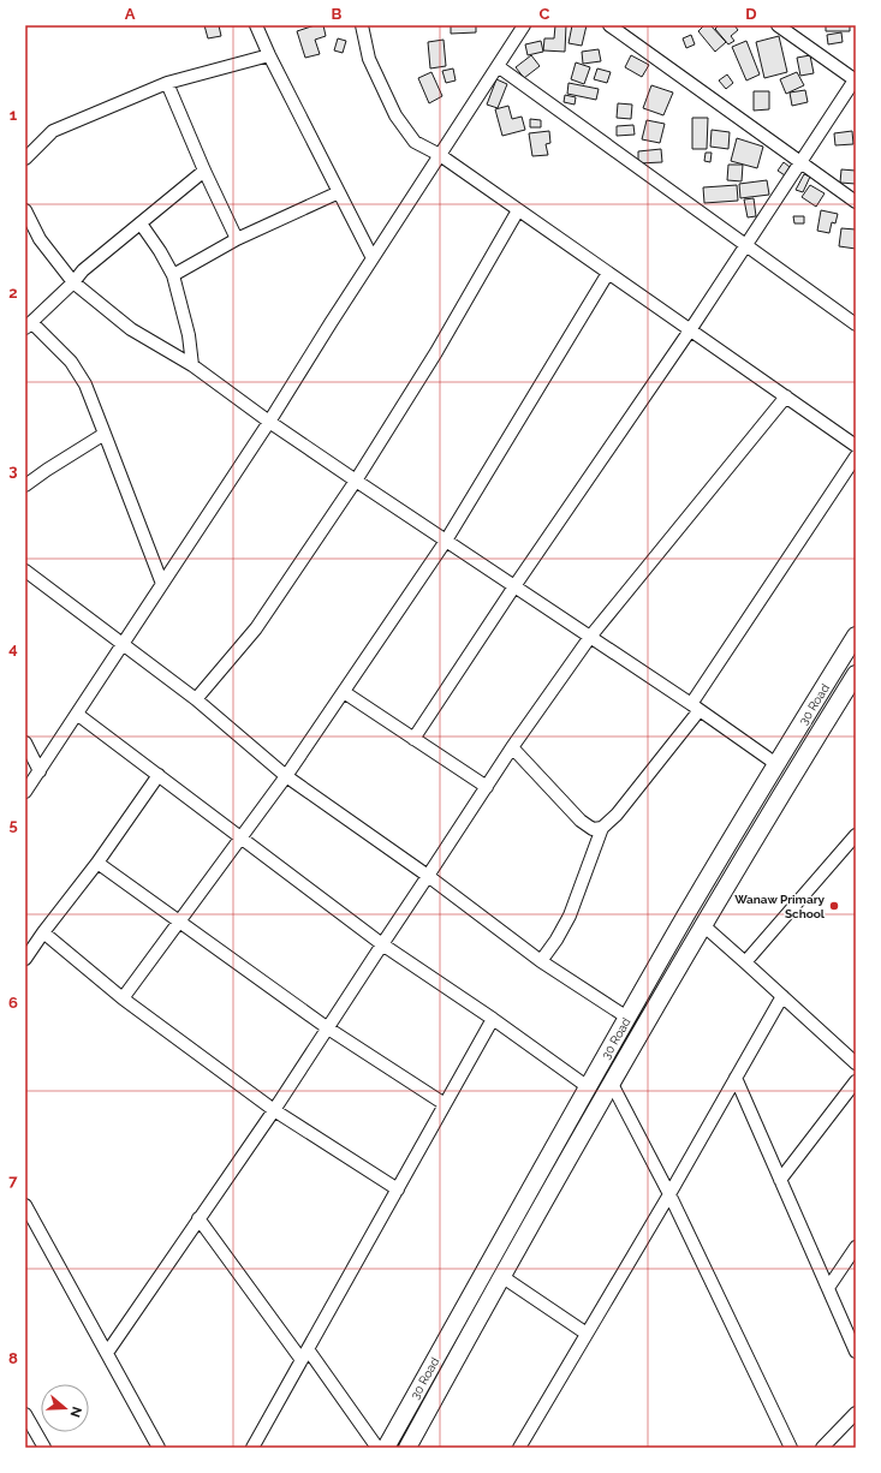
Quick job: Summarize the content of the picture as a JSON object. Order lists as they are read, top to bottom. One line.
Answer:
{"streets":{"main road":["30 Road"]},"places":["Wanaw Primary School"],"north":"right","grid":{"columns":["A","B","C","D"],"rows":["1","2","3","4","5","6","7","8"]}}
